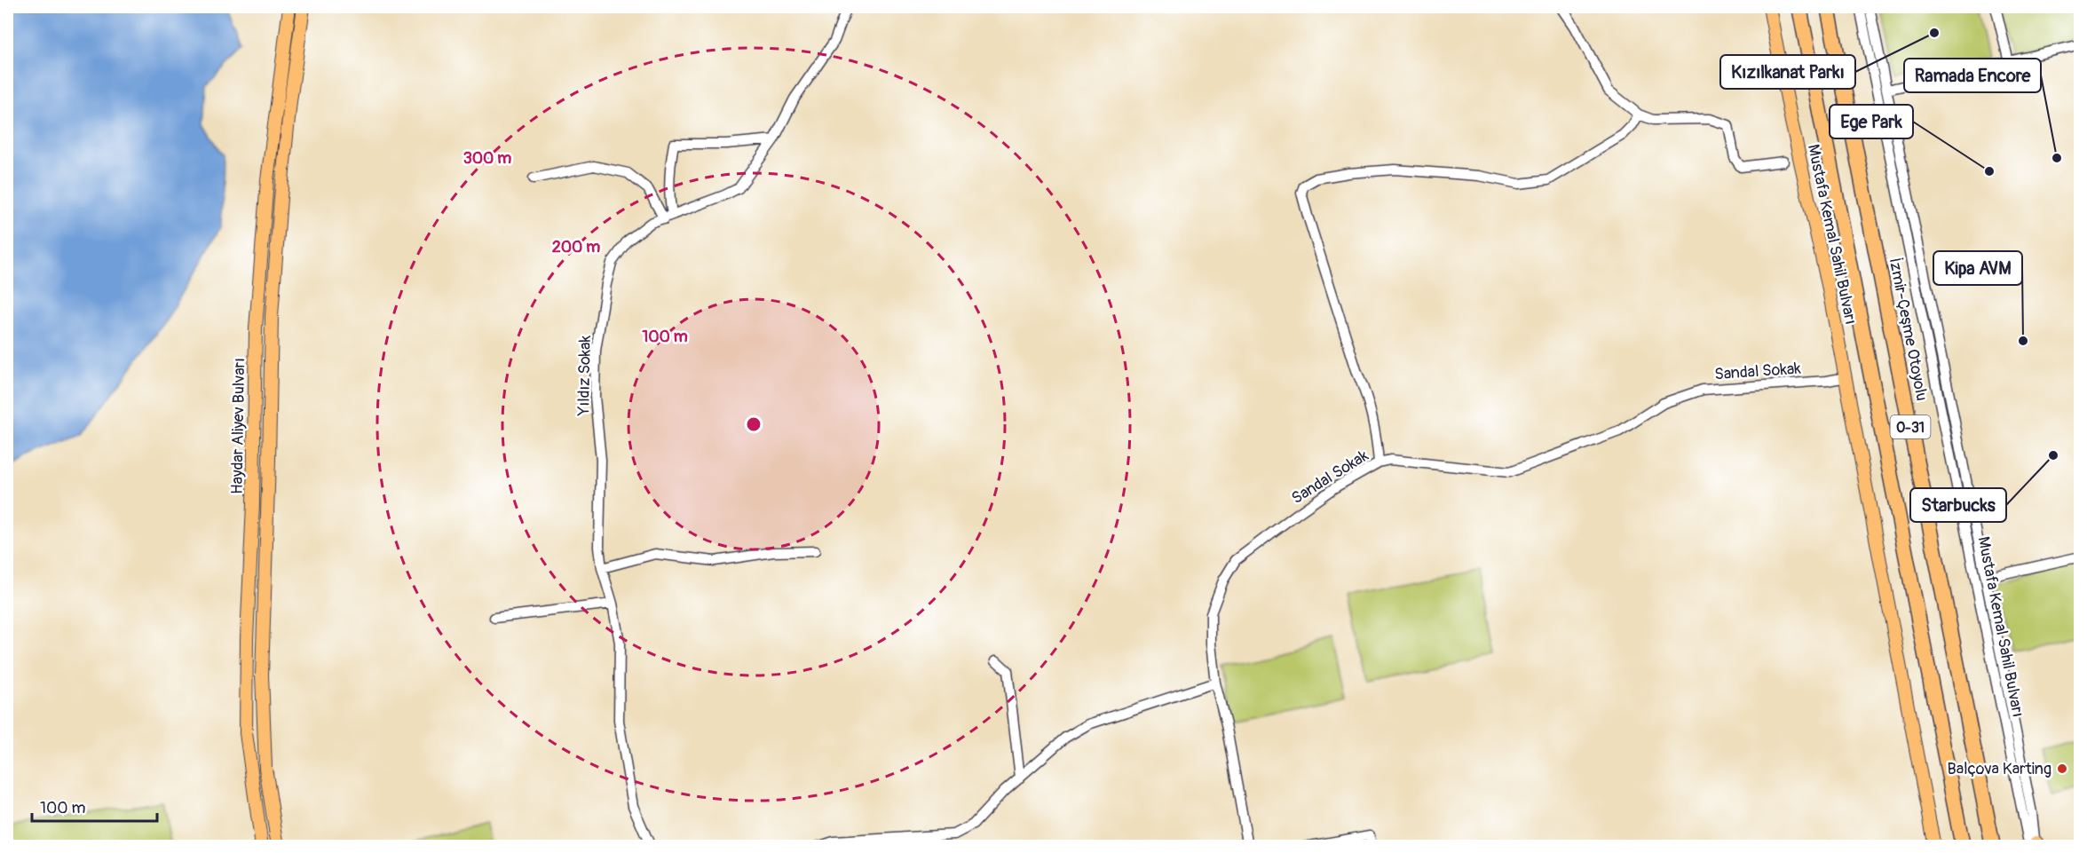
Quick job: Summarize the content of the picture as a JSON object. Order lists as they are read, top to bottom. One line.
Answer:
{"streets":{"highway":["İzmir-Çeşme Otoyolu","O-31"],"main road":["Mustafa Kemal Sahil Bulvarı","Haydar Aliyev Bulvarı"],"street":["Sandal Sokak","Yıldız Sokak"]},"crossings":[["Mustafa Kemal Sahil Bulvarı","Sandal Sokak"]],"places":["Kızılkanat Parkı","Ramada Encore","Ege Park","Kipa AVM","Starbucks","Balçova Karting"],"scale_bar":"100 m","rings":["300 m","200 m","100 m"]}
